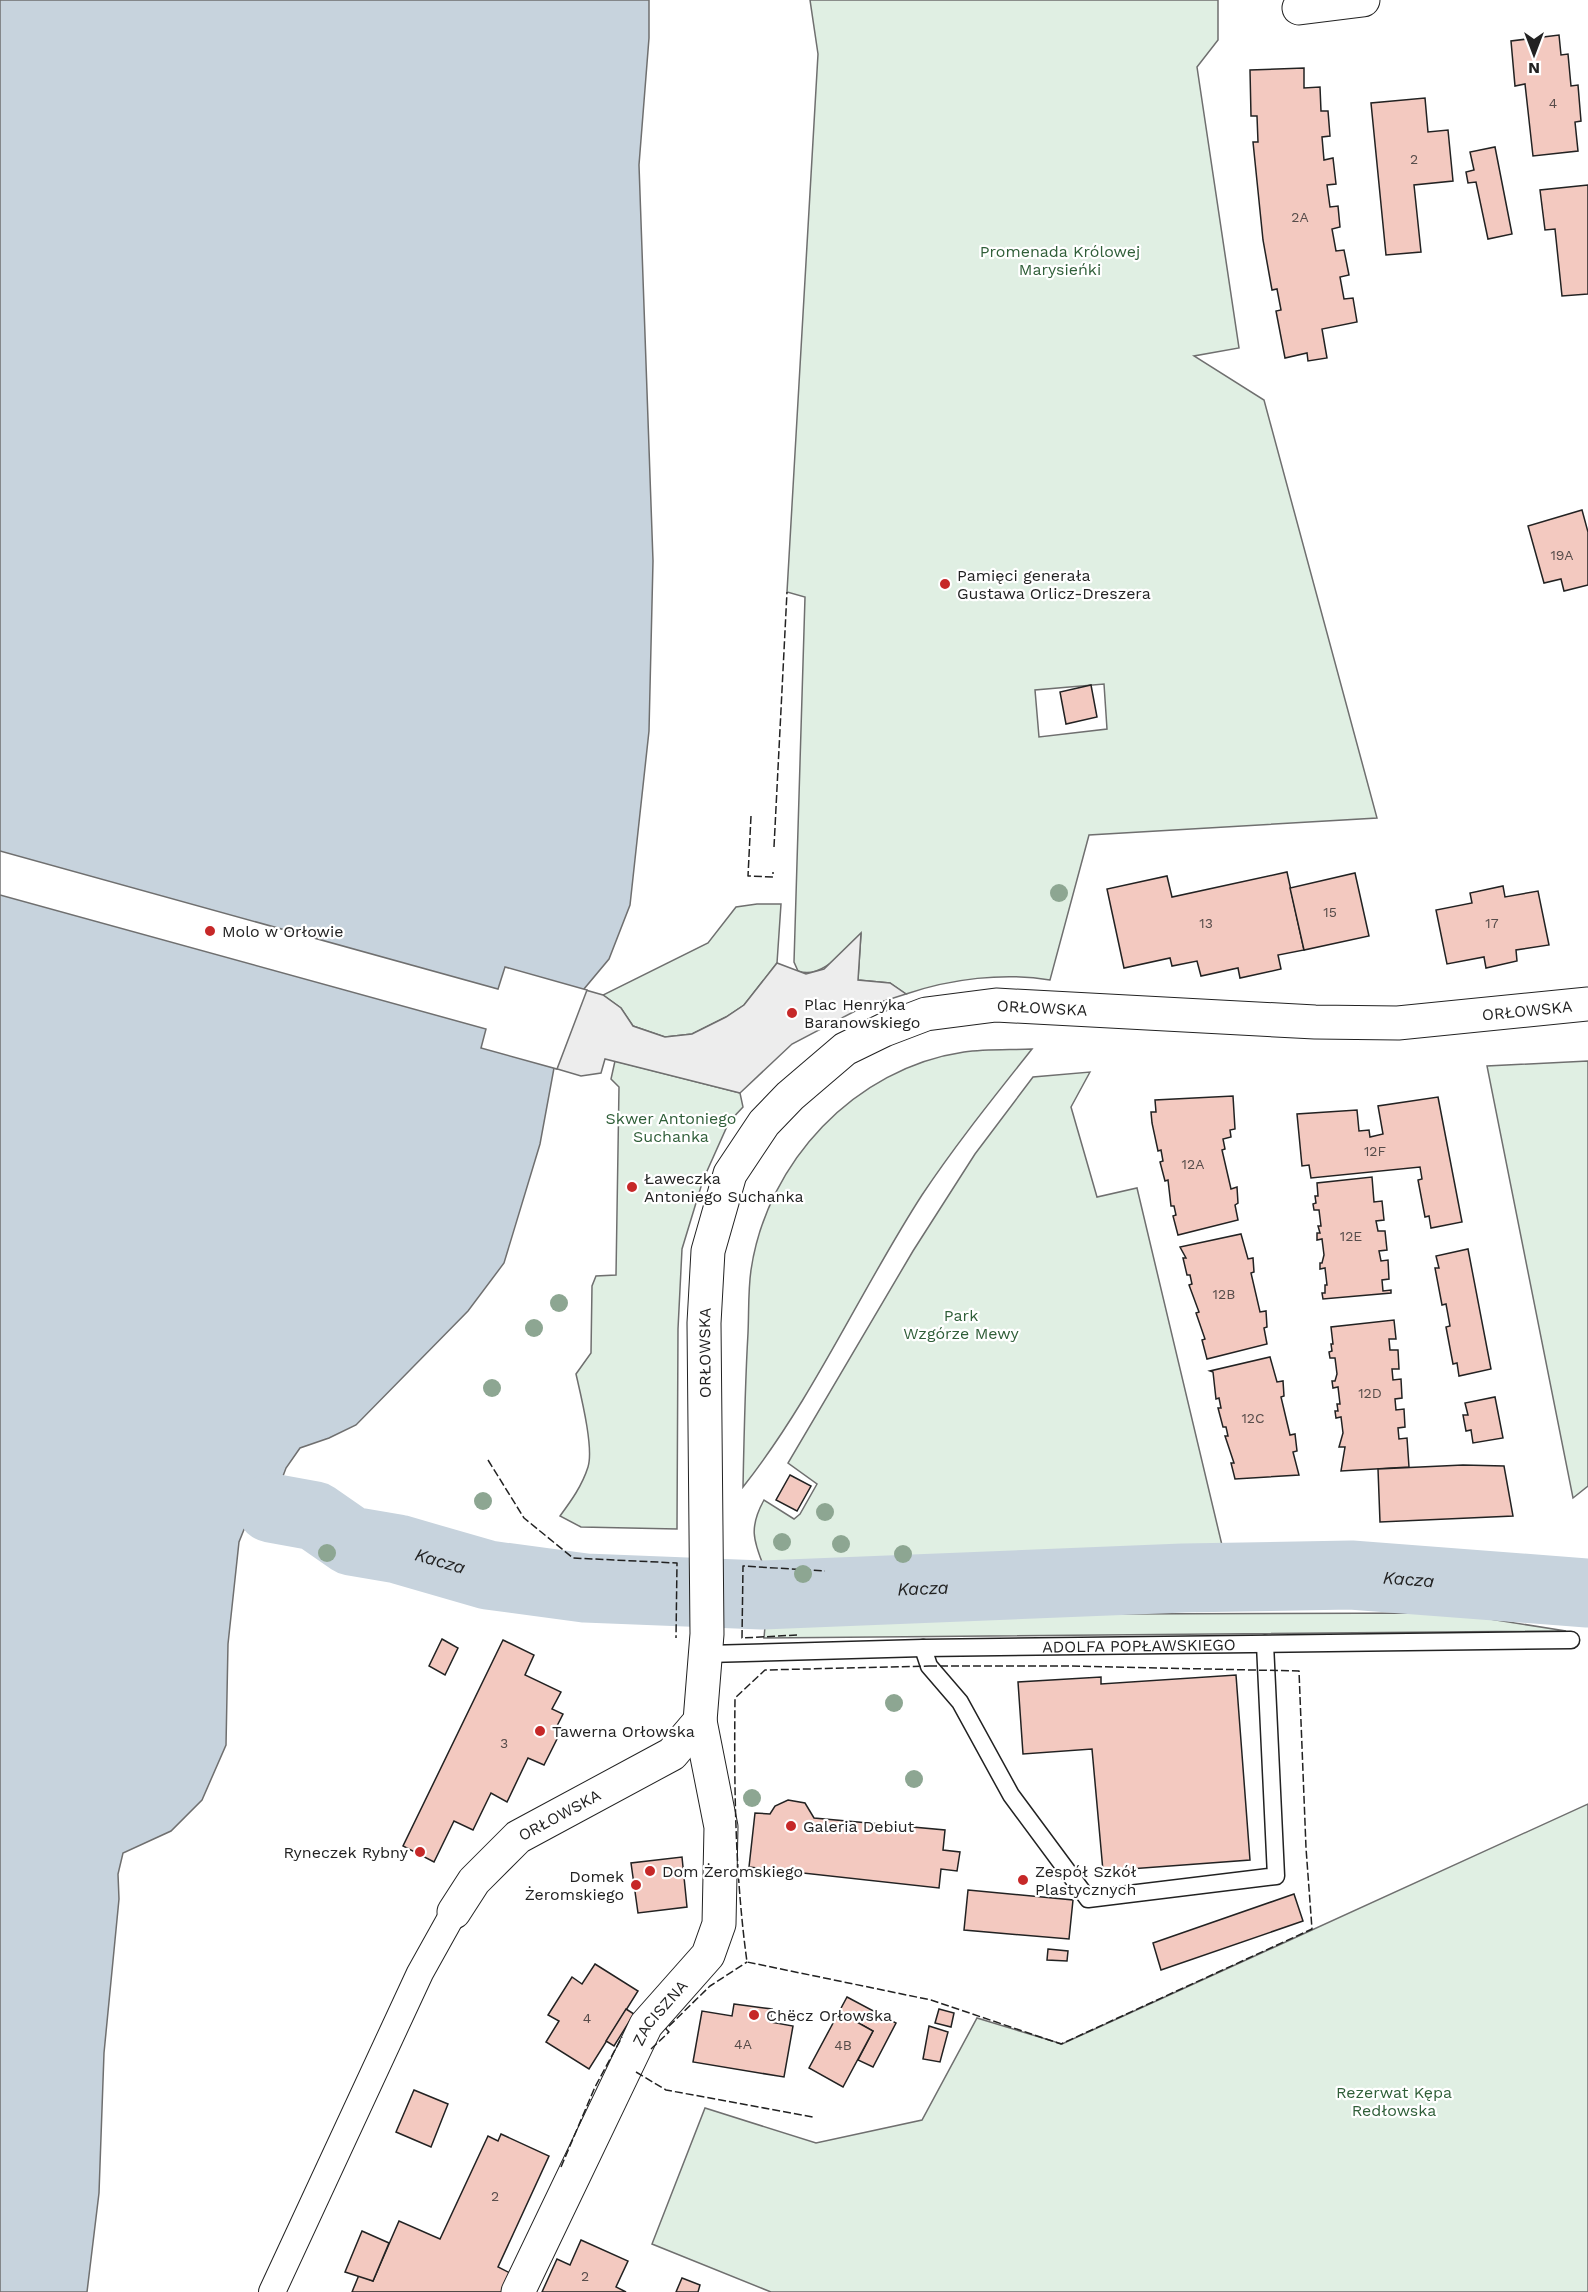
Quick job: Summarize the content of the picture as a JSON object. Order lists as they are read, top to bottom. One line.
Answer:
{"streets":{"street":["ORŁOWSKA","ZACISZNA"],"lane":["ADOLFA POPŁAWSKIEGO"]},"crossings":[["ORŁOWSKA","ADOLFA POPŁAWSKIEGO"],["ORŁOWSKA","ZACISZNA"]],"water":["Kacza"],"parks":["Promenada Królowej Marysieńki","Skwer Antoniego Suchanka","Park Wzgórze Mewy","Rezerwat Kępa Redłowska"],"places":["Pamięci generała Gustawa Orlicz-Dreszera","Molo w Orłowie","Plac Henryka Baranowskiego","Ławeczka Antoniego Suchanka","Tawerna Orłowska","Galeria Debiut","Ryneczek Rybny","Dom Żeromskiego","Zespół Szkół Plastycznych","Domek Żeromskiego","Chëcz Orłowska"],"house_numbers":["4","2","2A","19A","15","13","17","12F","12A","12E","12B","12D","12C","3","4","4A","4B","2","2"],"north":"bottom"}
